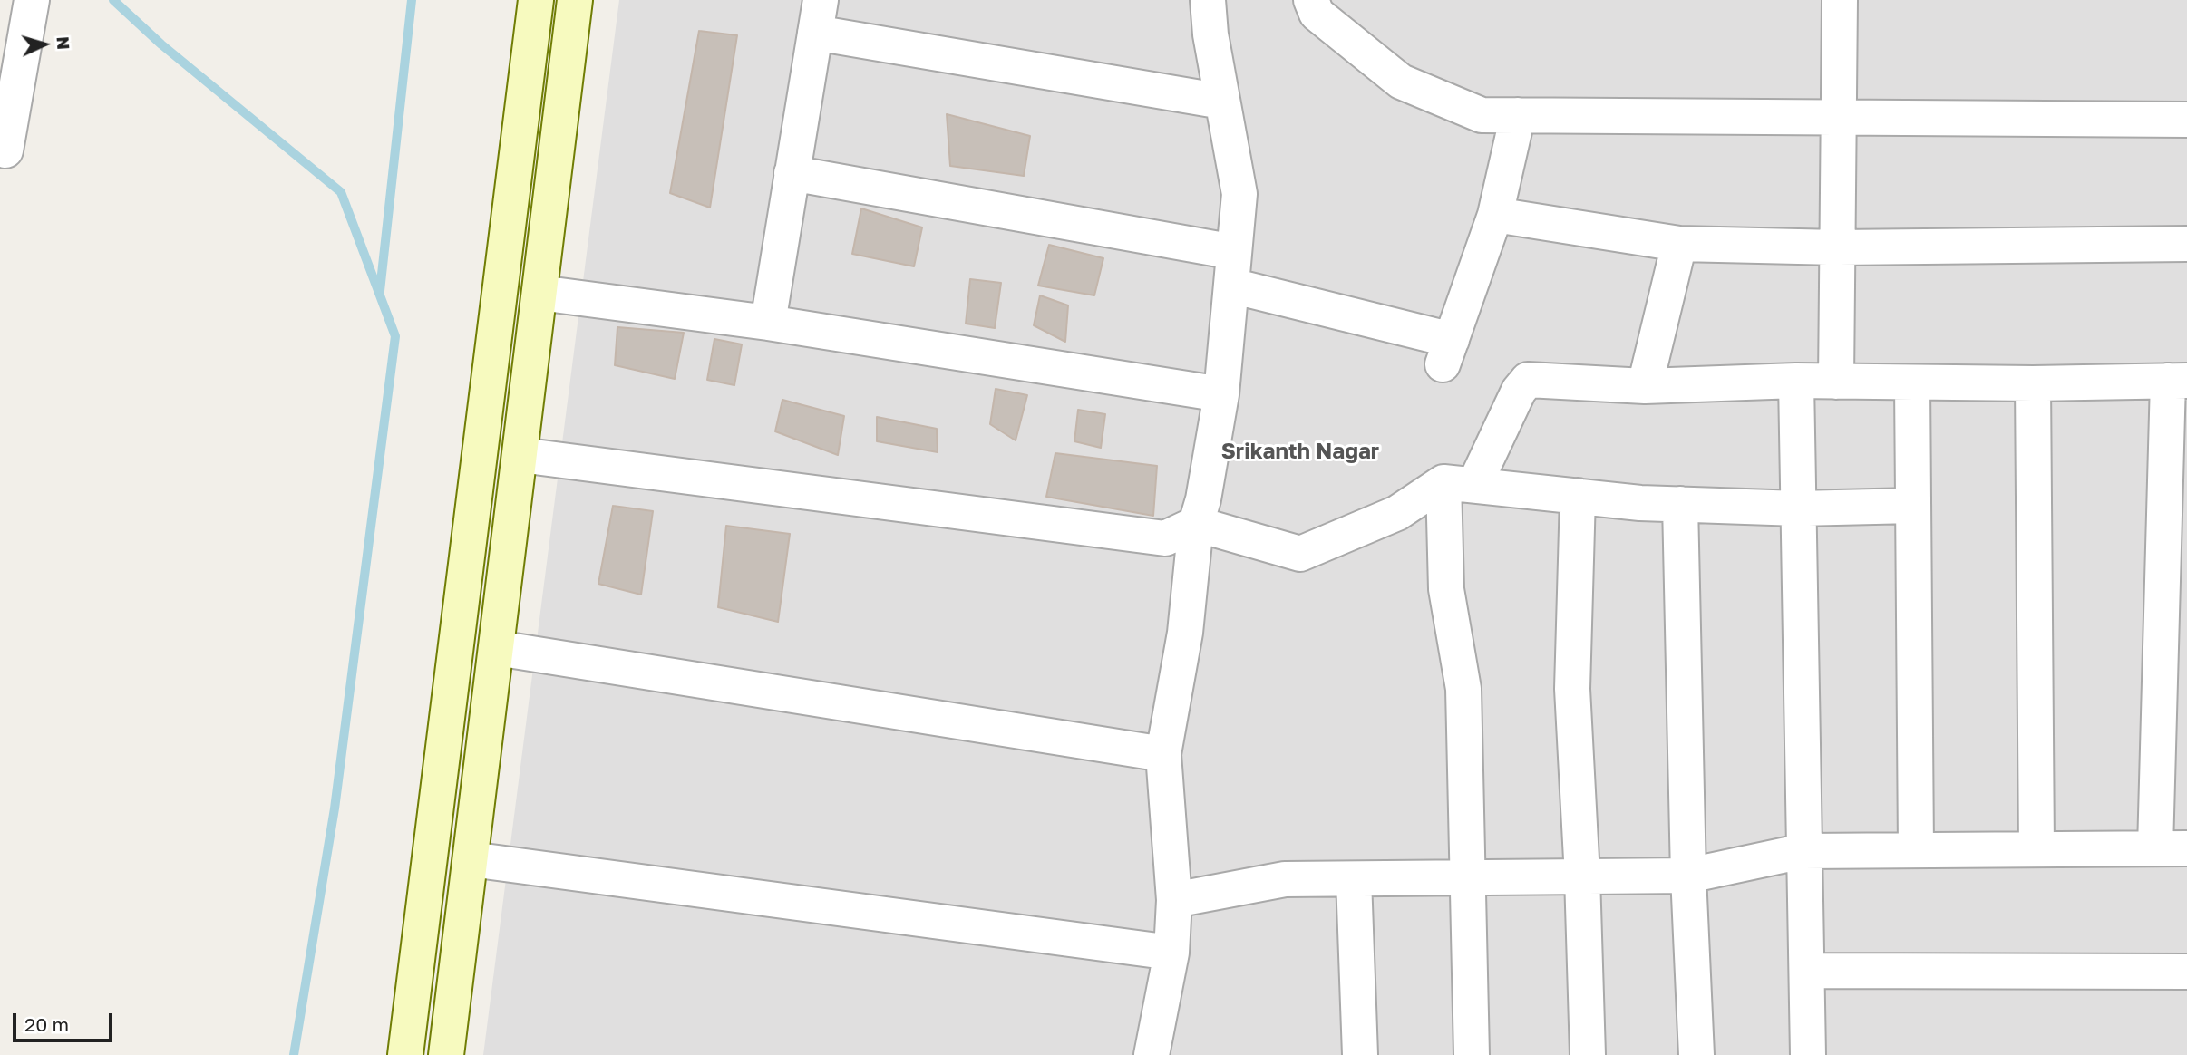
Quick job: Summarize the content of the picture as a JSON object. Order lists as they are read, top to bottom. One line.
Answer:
{"districts":["Srikanth Nagar"],"scale_bar":"20 m","north":"right"}
